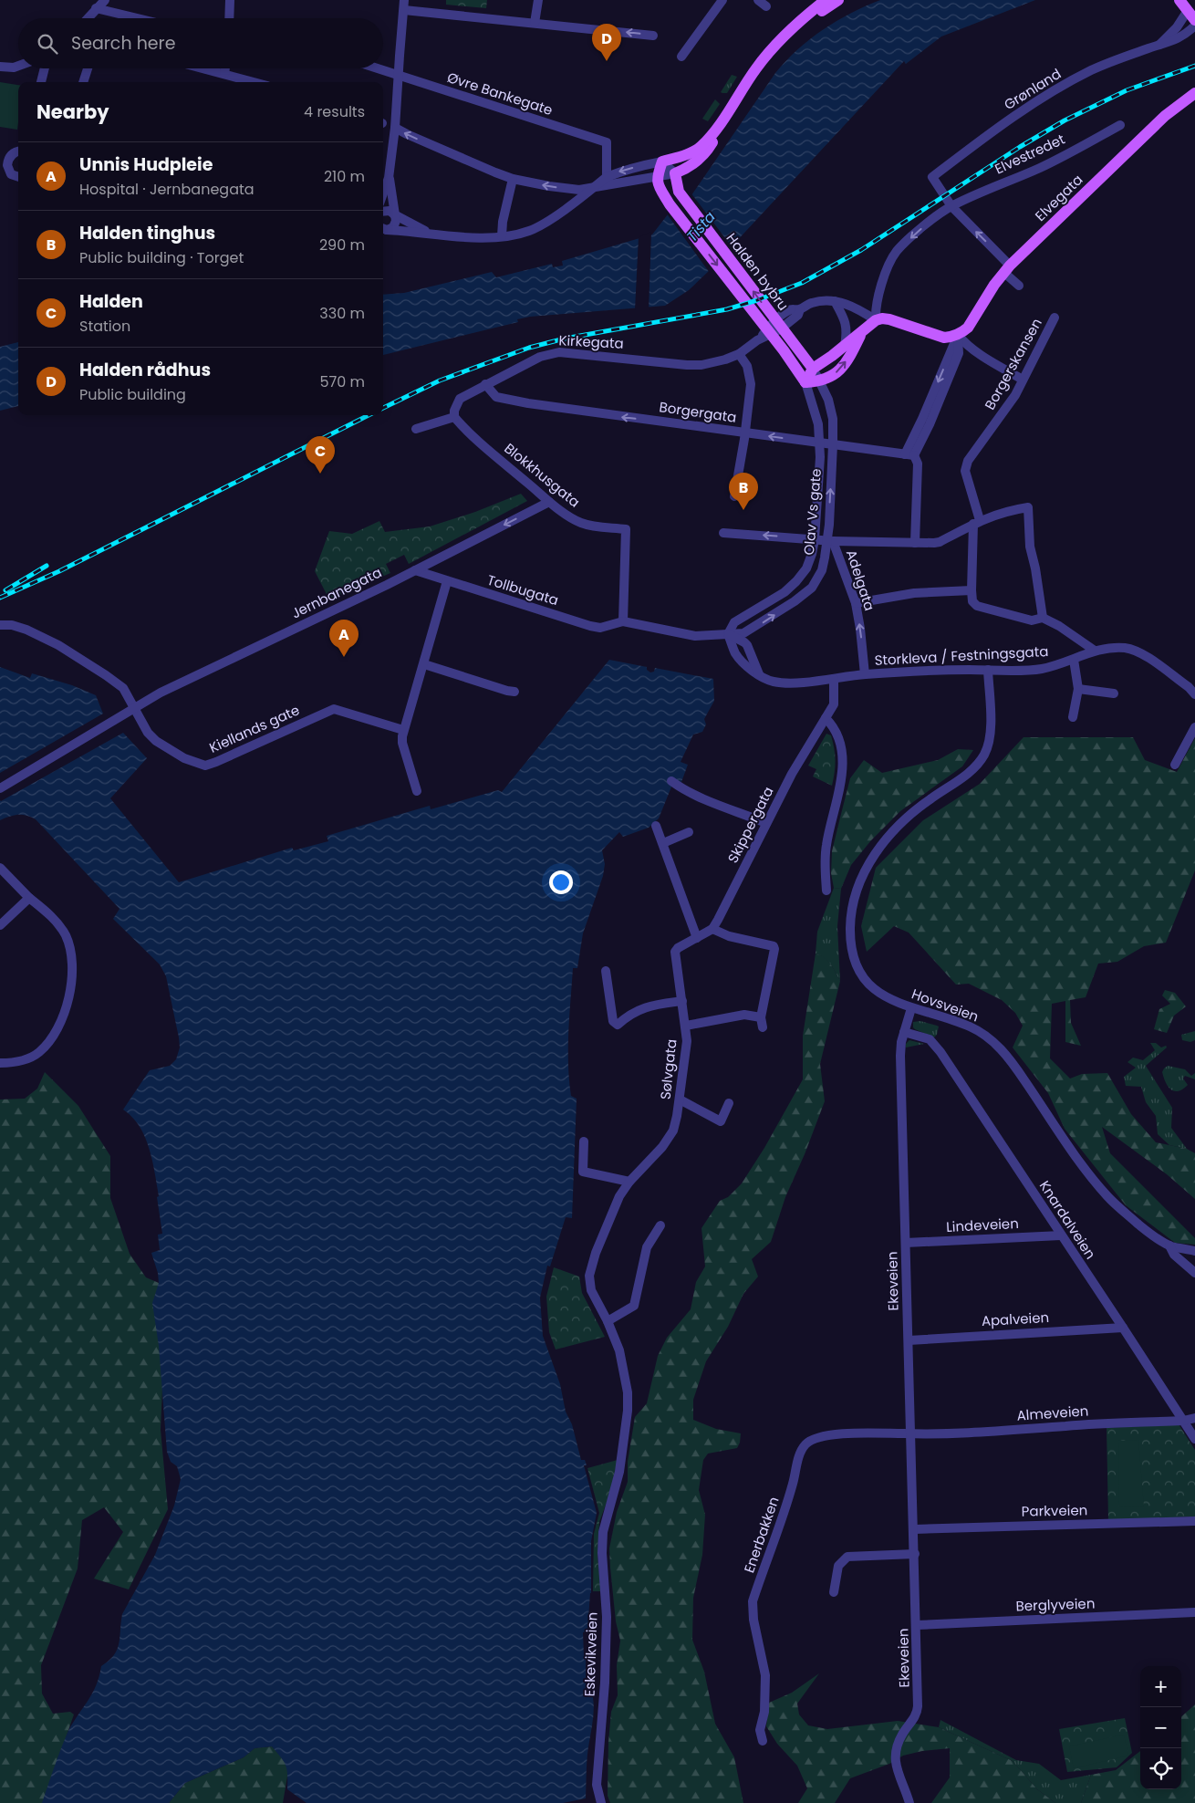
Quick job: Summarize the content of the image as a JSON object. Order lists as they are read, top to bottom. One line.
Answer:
{"streets":{"main road":["Elvegata","Halden bybru","Olav Vs gate"],"street":["Grønland","Øvre Bankegate","Elvestredet","Kirkegata","Borgerskansen","Borgergata","Blokkhusgata","Adelgata","Tollbugata","Jernbanegata","Storkleva / Festningsgata","Kiellands gate","Skippergata","Hovsveien","Sølvgata","Knardalveien","Lindeveien","Ekeveien","Apalveien","Almeveien","Parkveien","Enerbakken","Berglyveien","Eskevikveien"]},"crossings":[["Grønland","Elvestredet"],["Elvestredet","Kirkegata"],["Halden bybru","Olav Vs gate"],["Kirkegata","Borgergata"],["Kirkegata","Blokkhusgata"],["Borgergata","Olav Vs gate"],["Blokkhusgata","Tollbugata"],["Blokkhusgata","Jernbanegata"],["Olav Vs gate","Adelgata"],["Adelgata","Storkleva / Festningsgata"],["Tollbugata","Jernbanegata"],["Jernbanegata","Kiellands gate"],["Storkleva / Festningsgata","Skippergata"],["Storkleva / Festningsgata","Hovsveien"],["Hovsveien","Ekeveien"],["Sølvgata","Eskevikveien"],["Knardalveien","Lindeveien"],["Knardalveien","Ekeveien"],["Knardalveien","Apalveien"],["Knardalveien","Almeveien"],["Lindeveien","Ekeveien"],["Ekeveien","Apalveien"],["Ekeveien","Almeveien"],["Ekeveien","Parkveien"],["Ekeveien","Enerbakken"],["Ekeveien","Berglyveien"],["Almeveien","Enerbakken"]],"one_way":["Elvestredet","Borgergata"],"water":["Tista"],"page":{"search":"Search here","pins":["D","C","B","A"],"heading":["Nearby","4 results"],"list":[{"mark":"A","name":"Unnis Hudpleie","note":"Hospital · Jernbanegata","value":"210 m"},{"mark":"B","name":"Halden tinghus","note":"Public building · Torget","value":"290 m"},{"mark":"C","name":"Halden","note":"Station","value":"330 m"},{"mark":"D","name":"Halden rådhus","note":"Public building","value":"570 m"}],"map_buttons":["+","−"]}}
